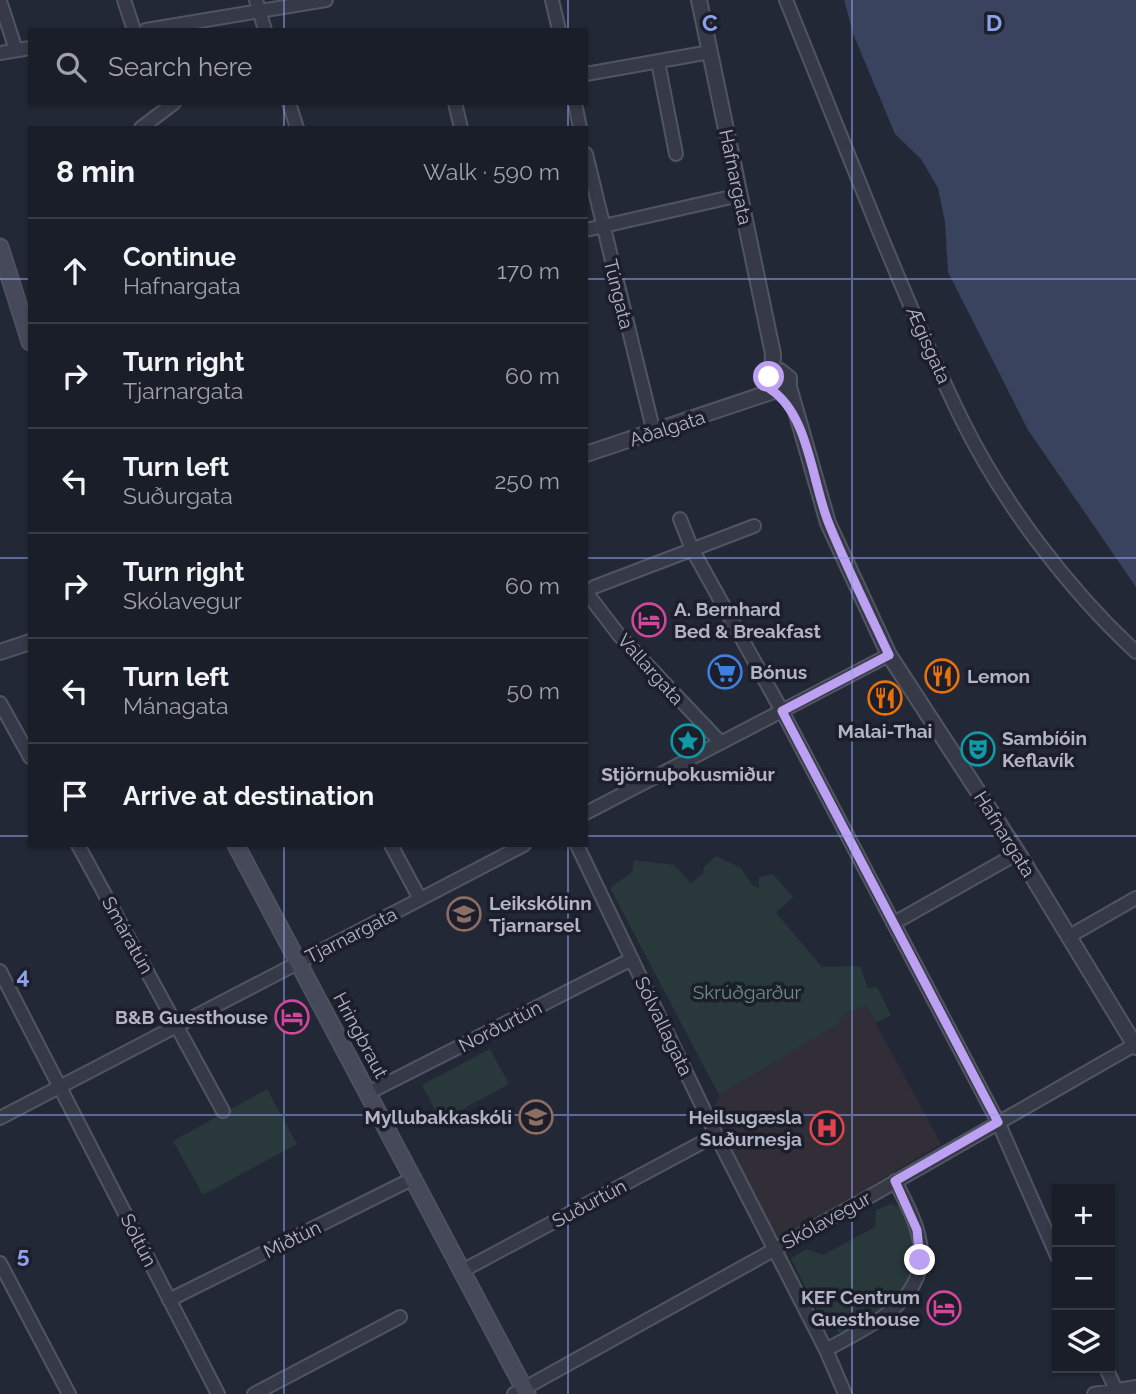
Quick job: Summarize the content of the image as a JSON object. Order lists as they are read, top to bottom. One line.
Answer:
{"streets":{"main road":["Hringbraut"],"street":["Hafnargata","Túngata","Ægisgata","Aðalgata","Vallargata","Smáratún","Tjarnargata","Norðurtún","Sólvallagata","Suðurtún","Skólavegur","Miðtún","Sóltún"]},"crossings":[["Hafnargata","Aðalgata"],["Hafnargata","Skólavegur"],["Túngata","Aðalgata"],["Smáratún","Tjarnargata"],["Tjarnargata","Hringbraut"],["Tjarnargata","Sóltún"],["Norðurtún","Sólvallagata"],["Norðurtún","Hringbraut"],["Sólvallagata","Suðurtún"],["Sólvallagata","Skólavegur"],["Hringbraut","Suðurtún"],["Hringbraut","Skólavegur"],["Hringbraut","Miðtún"],["Miðtún","Sóltún"]],"parks":["Skrúðgarður"],"places":{"hotel":["A. Bernhard Bed & Breakfast","B&B Guesthouse","KEF Centrum Guesthouse"],"supermarket":["Bónus"],"restaurant":["Lemon","Malai-Thai"],"place":["Stjörnuþokusmiður"],"theatre":["Sambíóin Keflavík"],"school or university":["Leikskólinn Tjarnarsel","Myllubakkaskóli"],"hospital":["Heilsugæsla Suðurnesja"]},"page":{"search":"Search here","heading":["8 min","Walk · 590 m"],"list":[["Continue","Hafnargata","170 m"],["Turn right","Tjarnargata","60 m"],["Turn left","Suðurgata","250 m"],["Turn right","Skólavegur","60 m"],["Turn left","Mánagata","50 m"],"Arrive at destination"],"map_buttons":["+","−"]},"grid":{"columns":["C","D"],"rows":["4","5"]}}
